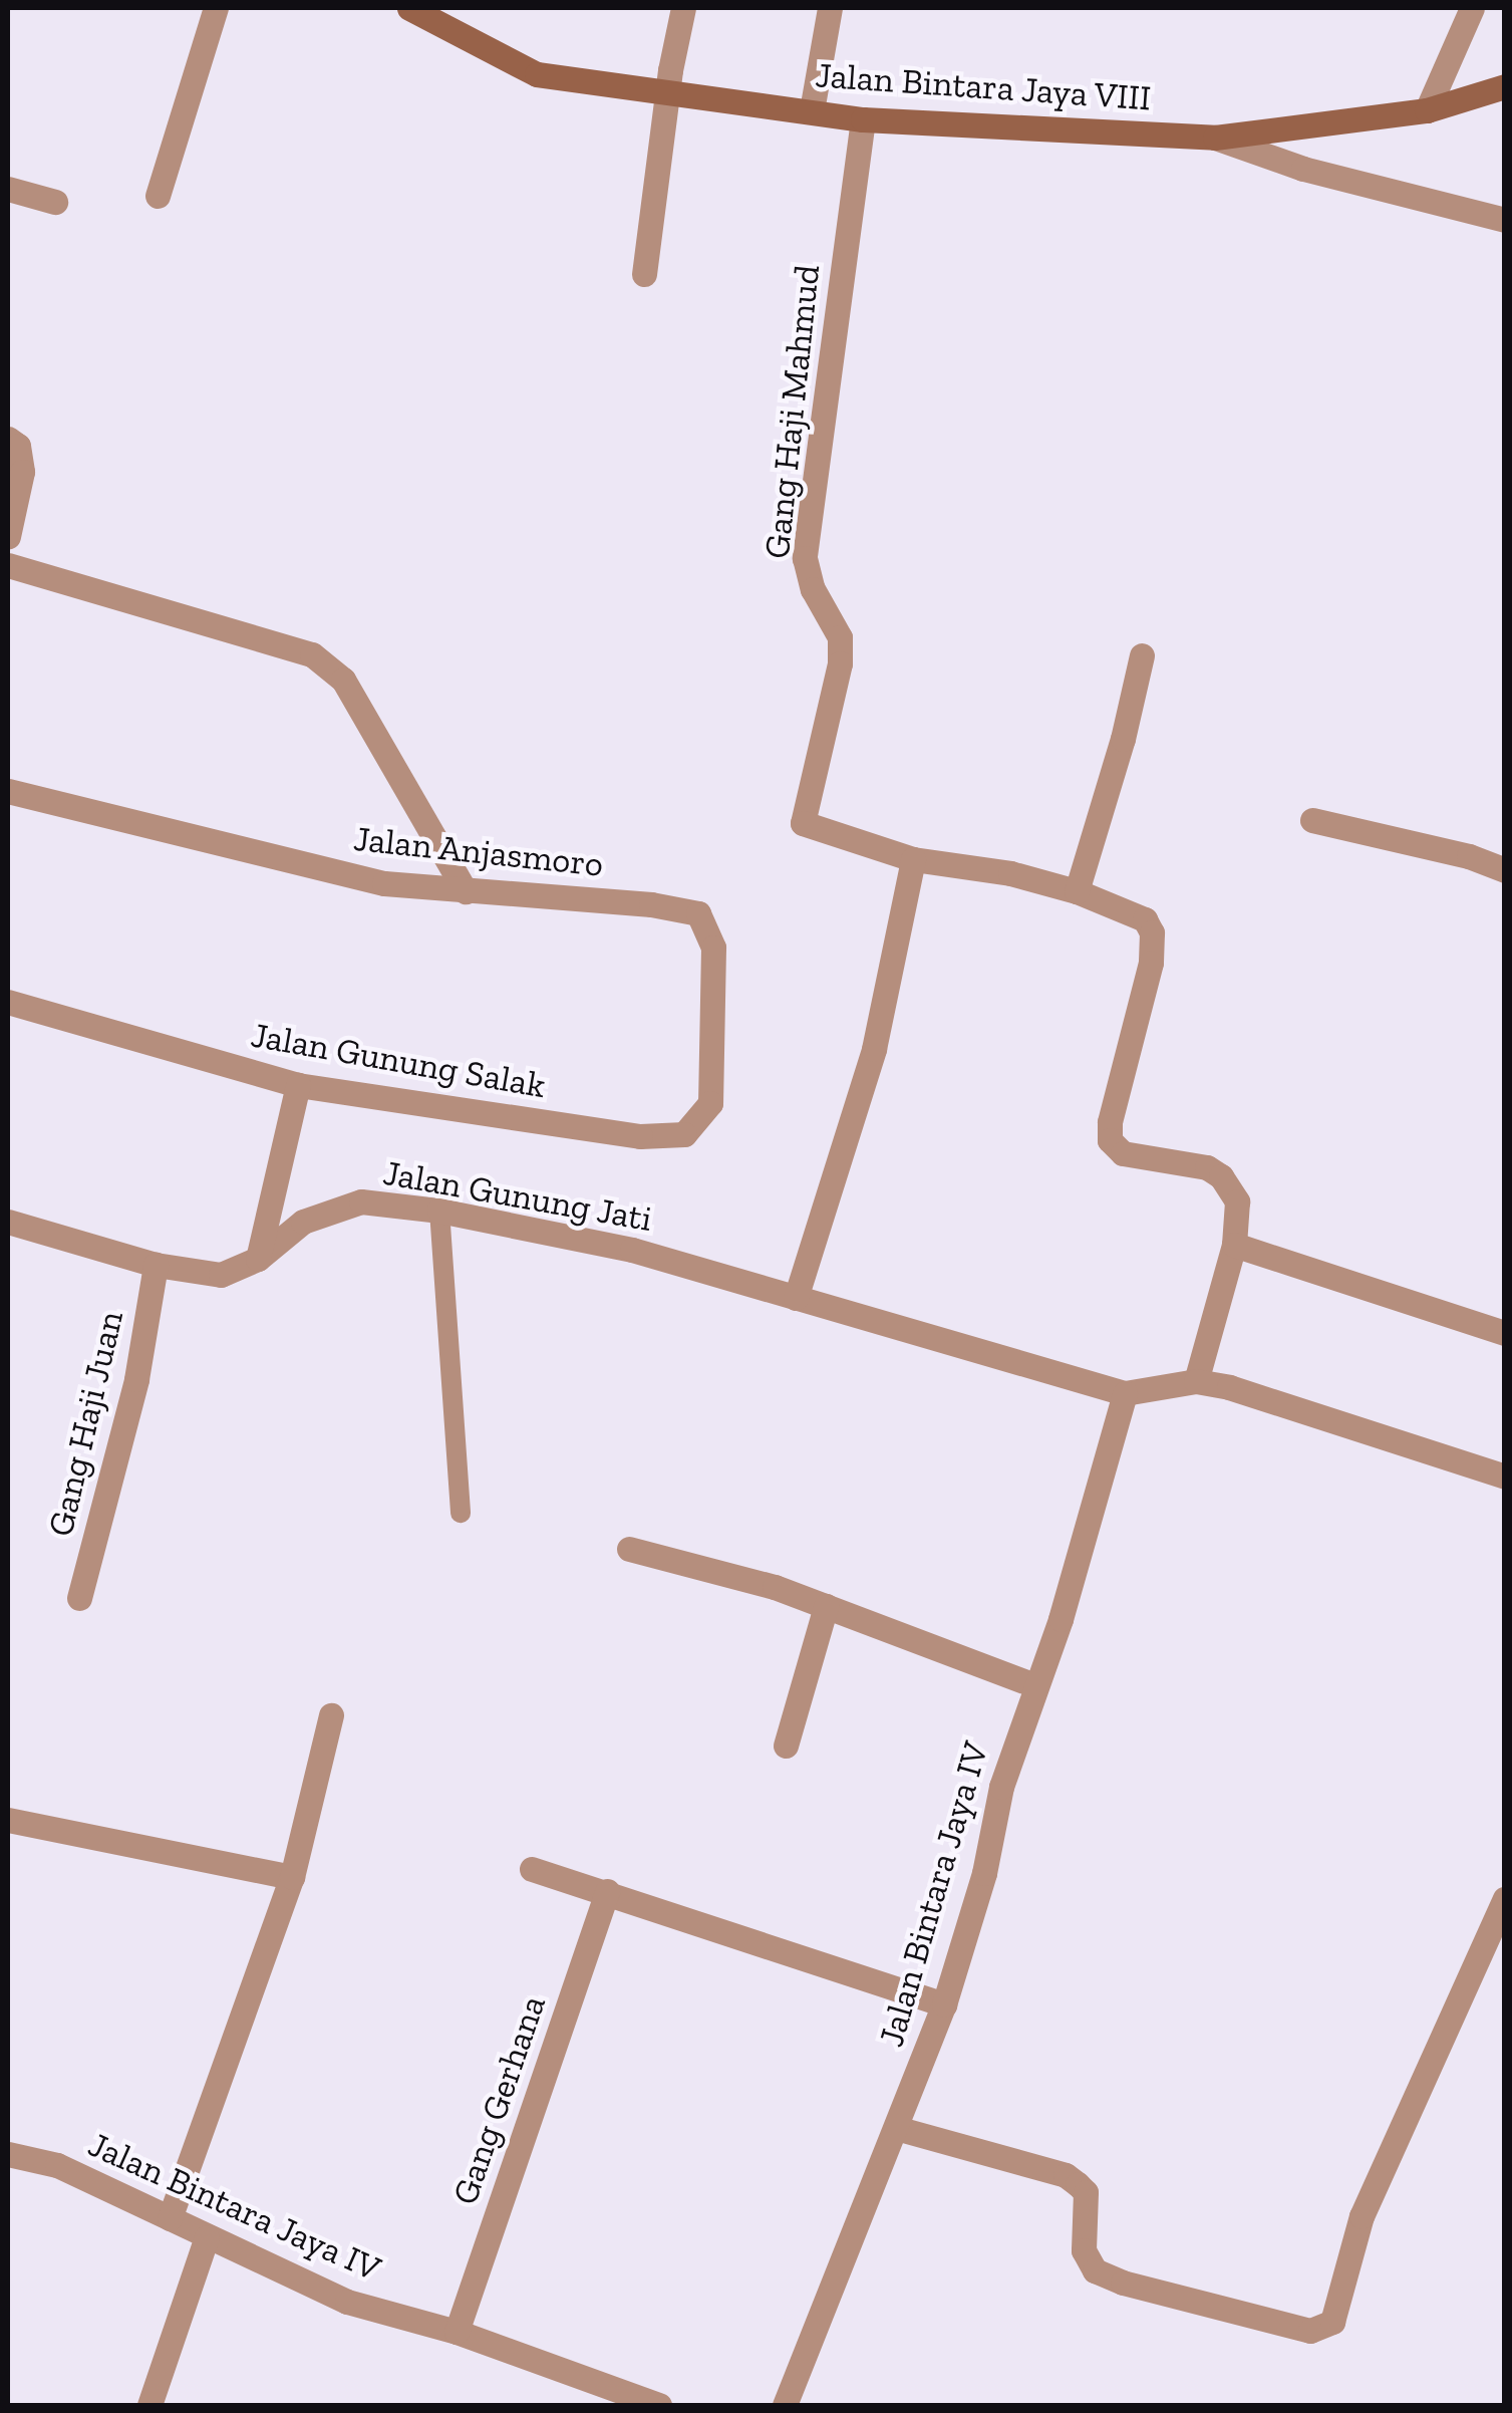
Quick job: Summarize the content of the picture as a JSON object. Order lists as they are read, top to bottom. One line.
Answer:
{"streets":{"street":["Jalan Bintara Jaya VIII","Gang Haji Mahmud","Jalan Anjasmoro","Jalan Gunung Salak","Jalan Gunung Jati","Gang Haji Juan","Jalan Bintara Jaya IV","Gang Gerhana"]},"crossings":[["Jalan Bintara Jaya VIII","Gang Haji Mahmud"],["Jalan Anjasmoro","Jalan Gunung Salak"],["Jalan Gunung Jati","Gang Haji Juan"],["Jalan Gunung Jati","Jalan Bintara Jaya IV"],["Jalan Bintara Jaya IV","Gang Gerhana"]]}
